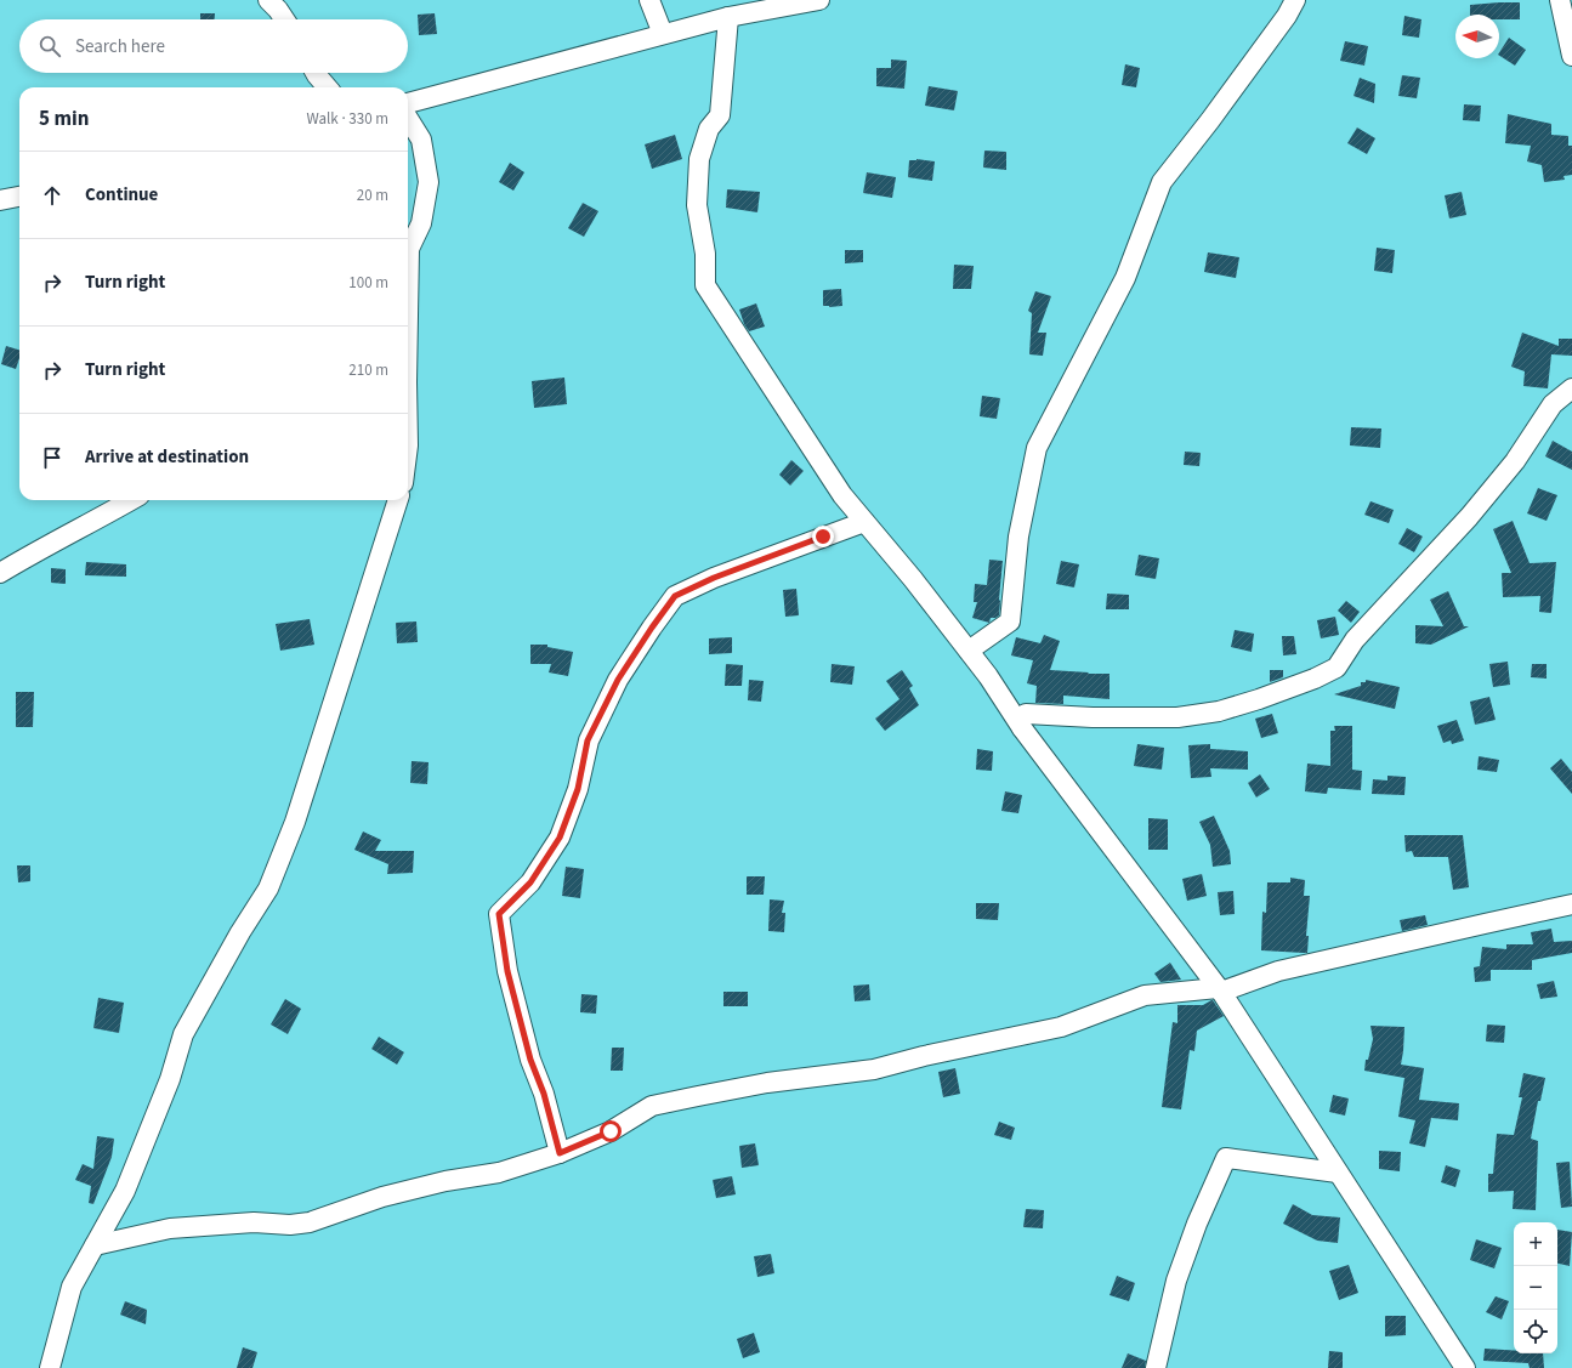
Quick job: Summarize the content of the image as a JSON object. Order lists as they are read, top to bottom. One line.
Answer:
{"north":"left","page":{"search":"Search here","heading":["5 min","Walk · 330 m"],"list":[["Continue","20 m"],["Turn right","100 m"],["Turn right","210 m"],"Arrive at destination"],"map_buttons":["+","−"]}}
